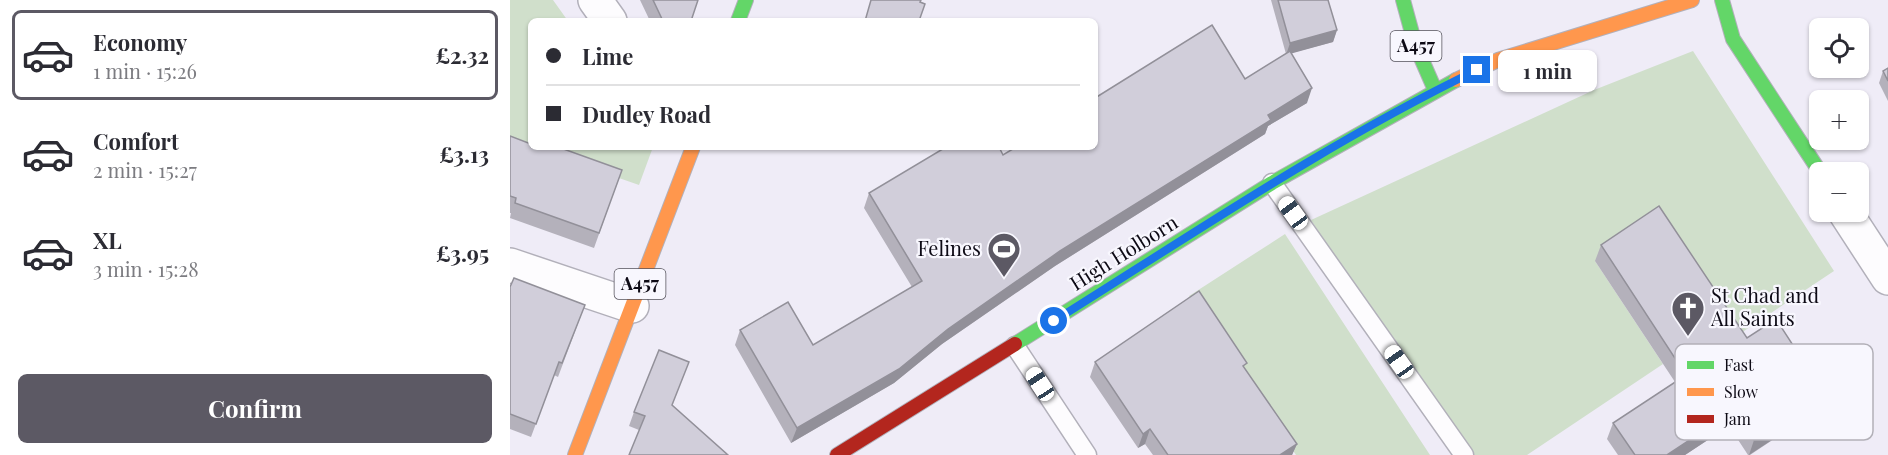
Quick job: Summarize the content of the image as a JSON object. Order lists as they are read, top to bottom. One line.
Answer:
{"streets":{"main road":["A457","High Holborn"]},"crossings":[["A457","High Holborn"]],"places":{"sports":["Felines"],"church":["St Chad and All Saints"]},"legend":["Fast","Slow","Jam"],"page":{"list":[{"name":"Economy","note":"1 min · 15:26","value":"£2.32"},{"name":"Comfort","note":"2 min · 15:27","value":"£3.13"},{"name":"XL","note":"3 min · 15:28","value":"£3.95"}],"map_buttons":["+","−"],"banner":["Lime","Dudley Road"],"bubble":"1 min","buttons":"Confirm"}}
